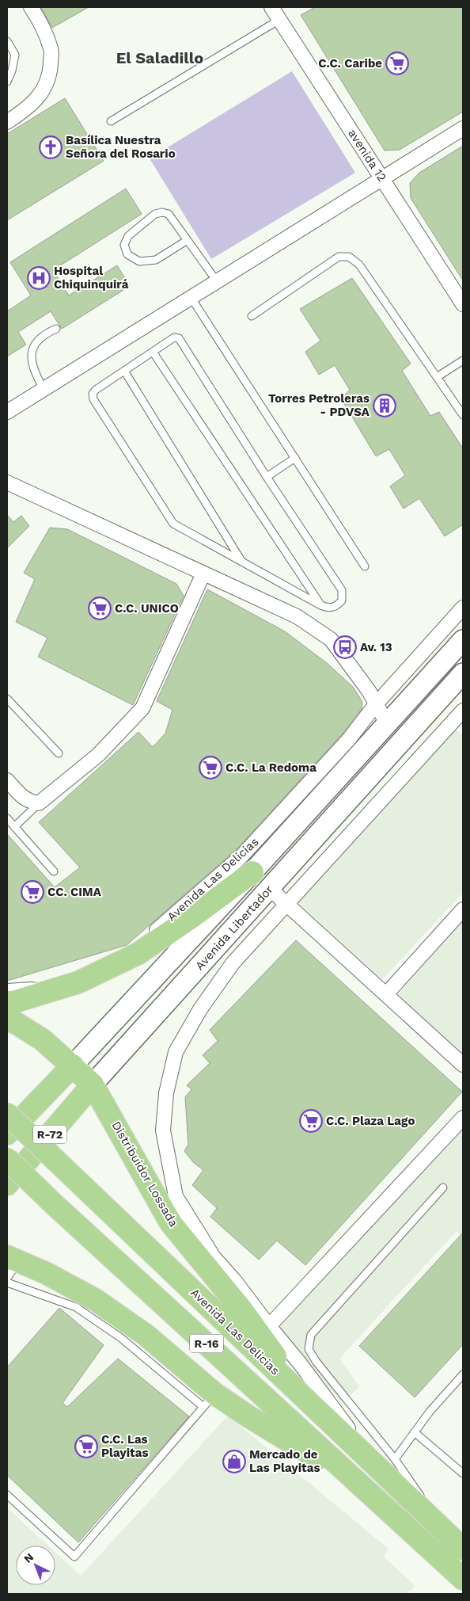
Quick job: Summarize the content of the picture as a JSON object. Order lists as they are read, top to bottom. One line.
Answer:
{"streets":{"main road":["Avenida Las Delicias","Avenida Libertador","R-72","Distribuidor Lossada","R-16"],"street":["avenida 12"]},"crossings":[["Avenida Las Delicias","Distribuidor Lossada"],["Avenida Libertador","Distribuidor Lossada"]],"districts":["El Saladillo"],"places":{"supermarket":["C.C. Caribe","C.C. UNICO","C.C. La Redoma","CC. CIMA","C.C. Plaza Lago","C.C. Las Playitas"],"church":["Basílica Nuestra Señora del Rosario"],"hospital":["Hospital Chiquinquirá"],"building":["Torres Petroleras - PDVSA"],"bus stop":["Av. 13"],"shop":["Mercado de Las Playitas"]},"north":"top left"}
